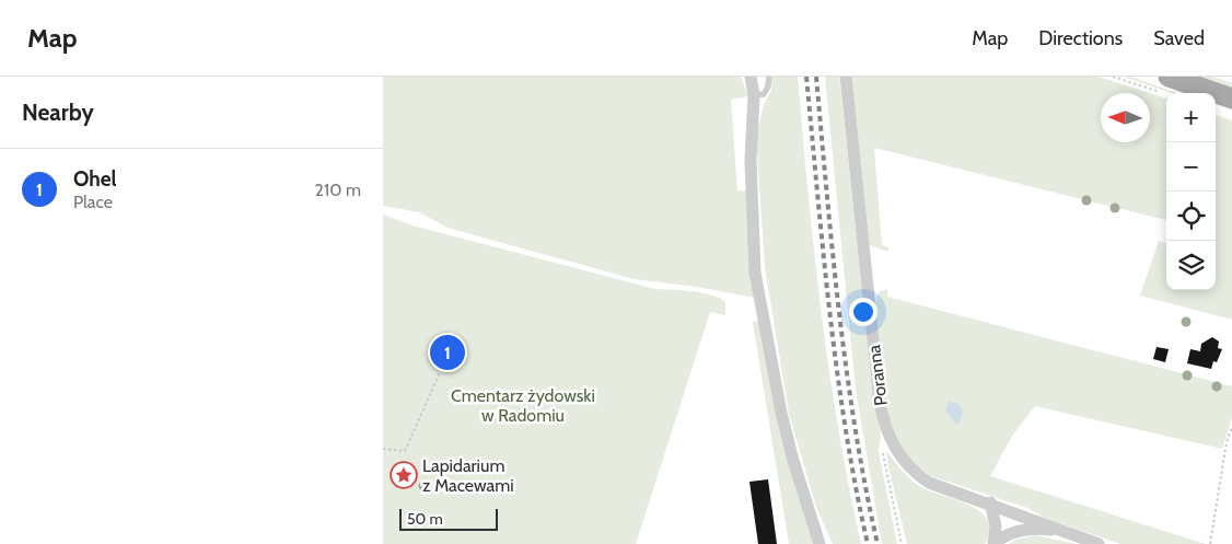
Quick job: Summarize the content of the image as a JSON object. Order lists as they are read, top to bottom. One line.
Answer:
{"streets":{"street":["Poranna"]},"parks":["Cmentarz żydowski w Radomiu"],"places":{"place":["Lapidarium z Macewami"]},"scale_bar":"50 m","north":"left","page":{"header":"Map","nav":["Map","Directions","Saved"],"heading":"Nearby","map_buttons":["+","−"],"list":[{"mark":"1","name":"Ohel","note":"Place","value":"210 m"}],"pins":"1","scale":"50 m"}}
